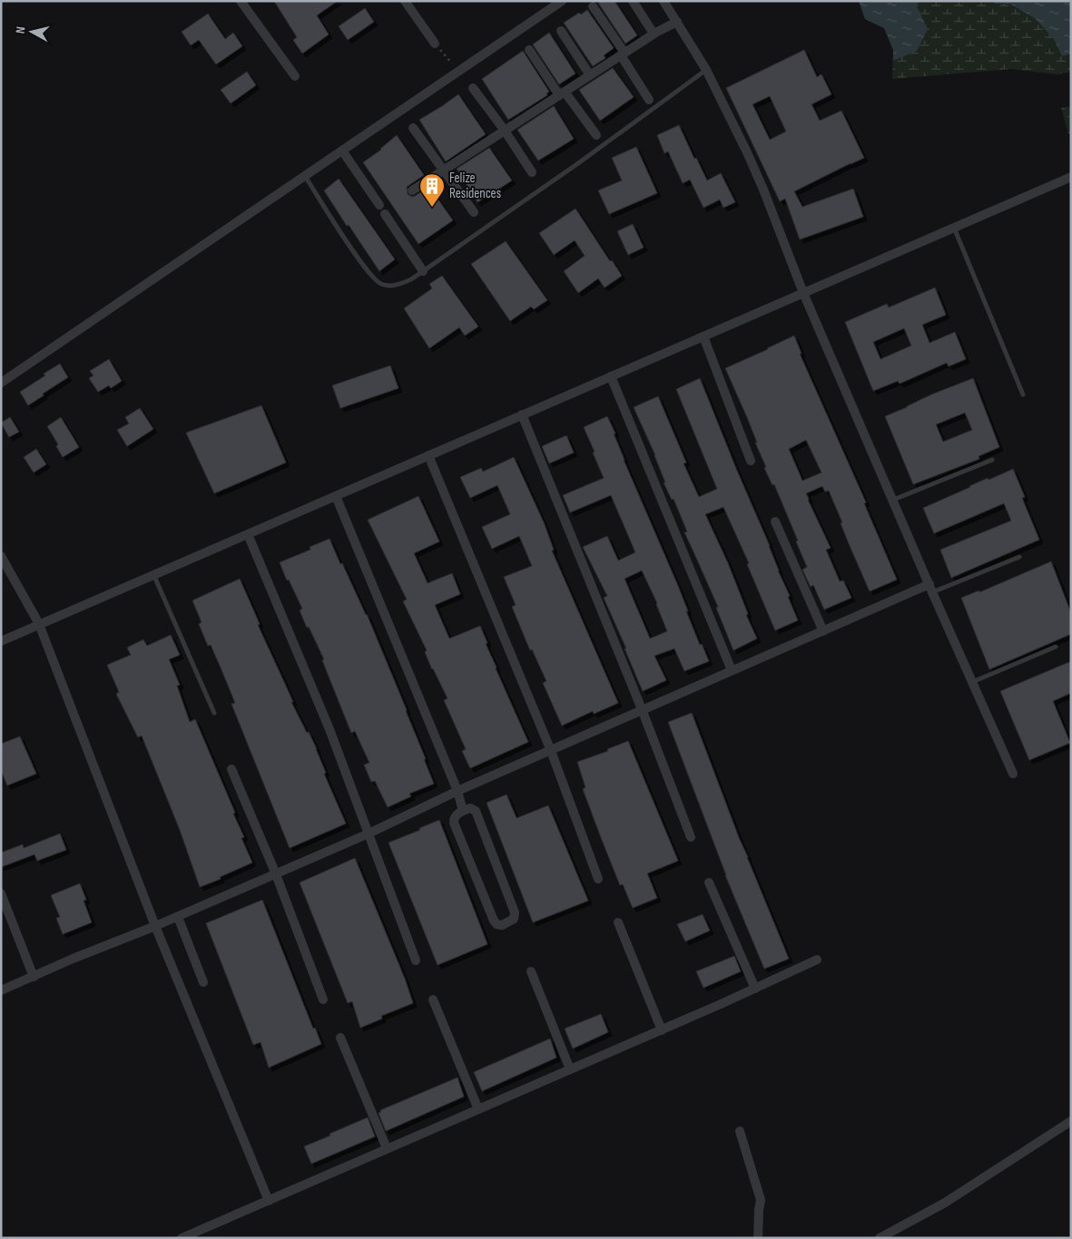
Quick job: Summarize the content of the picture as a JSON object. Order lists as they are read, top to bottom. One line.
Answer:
{"places":{"building":["Felize Residences"]},"north":"left"}
